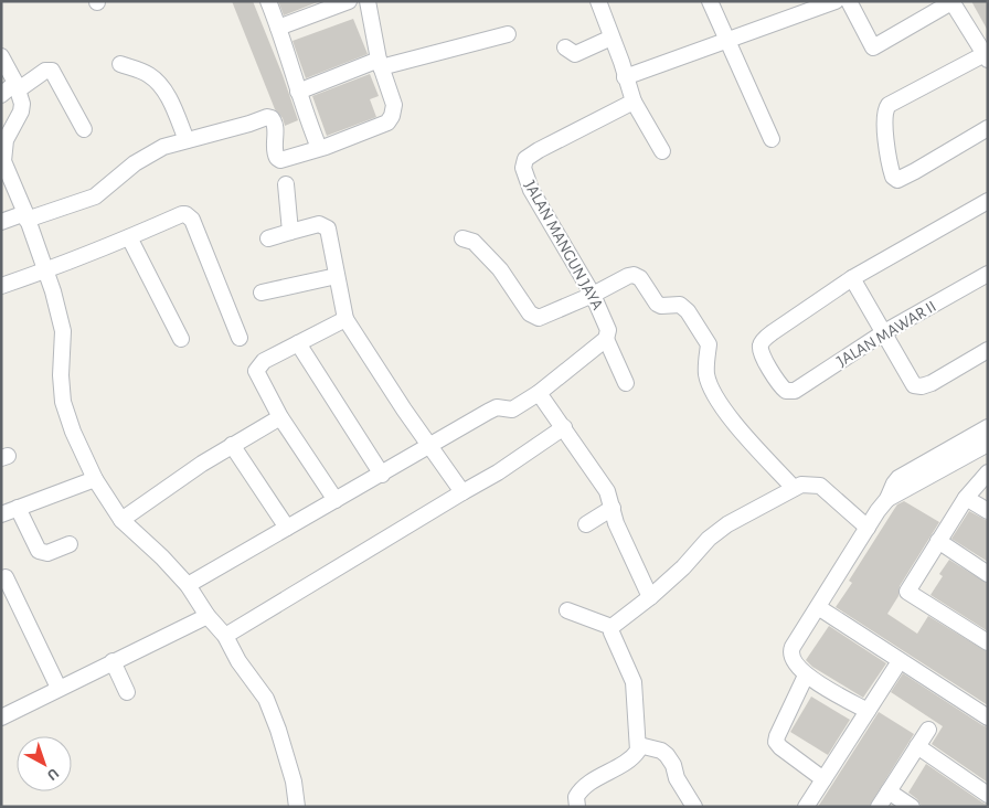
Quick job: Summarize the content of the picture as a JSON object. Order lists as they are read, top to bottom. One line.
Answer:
{"streets":{"street":["JALAN MANGUN JAYA","JALAN MAWAR II"]},"north":"bottom right"}
